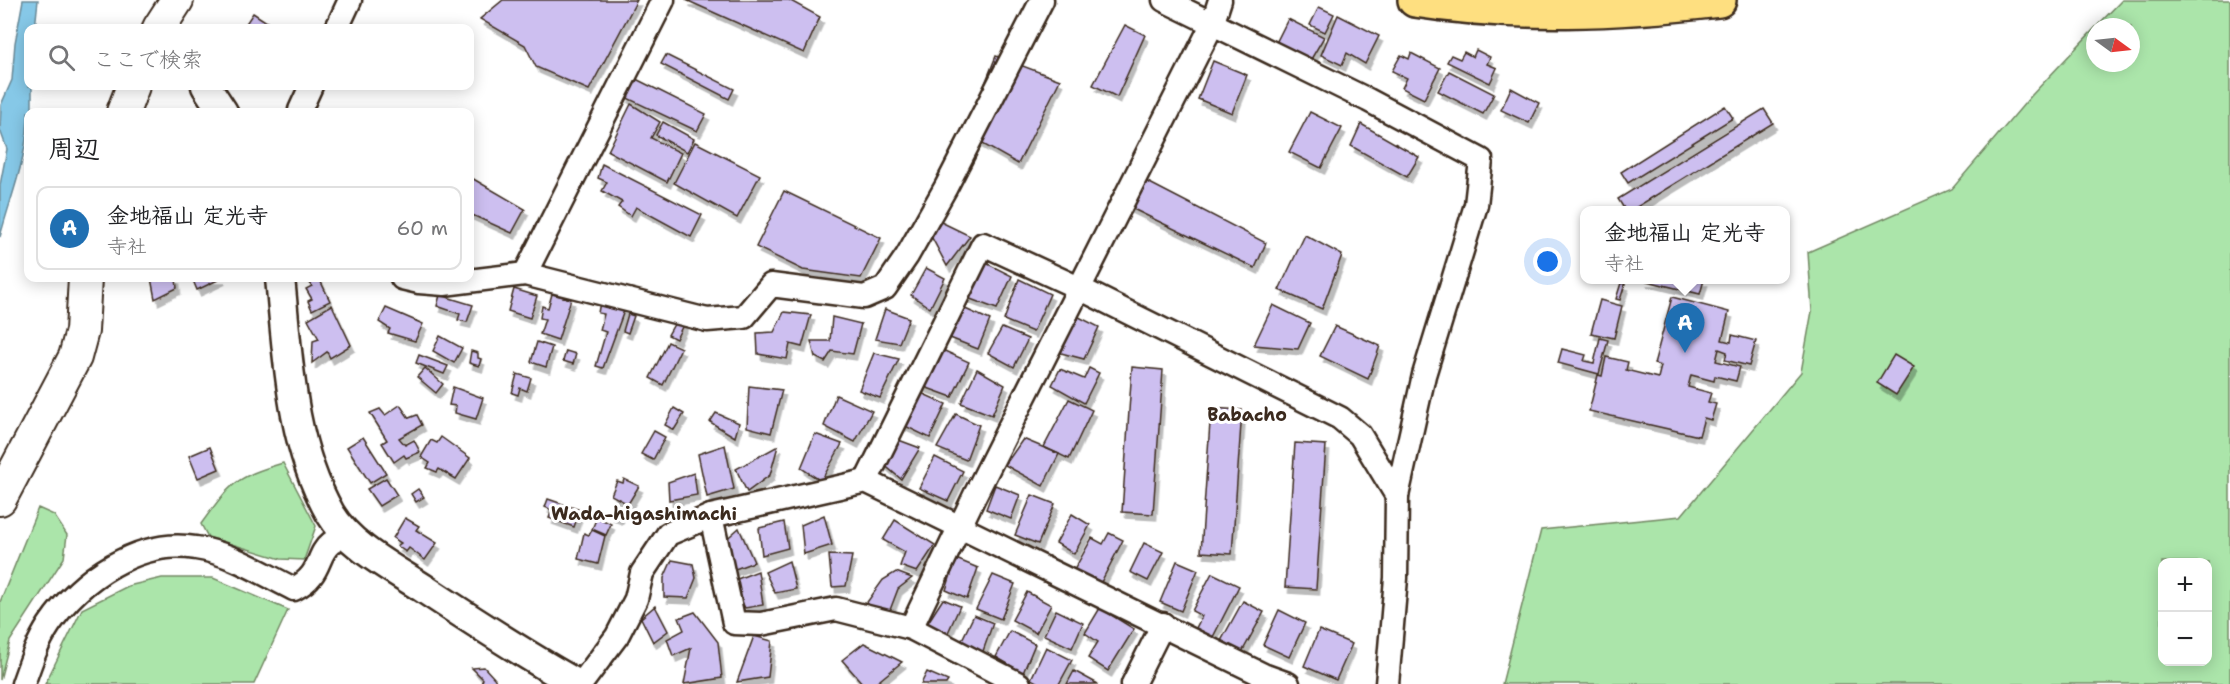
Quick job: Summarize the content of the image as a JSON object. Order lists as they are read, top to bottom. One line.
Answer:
{"districts":["Babacho","Wada-higashimachi"],"north":"right","page":{"search":"ここで検索","heading":"周辺","list":[{"mark":"A","name":"金地福山 定光寺","note":"寺社","value":"60 m"}],"popup":["金地福山 定光寺","寺社"],"pins":"A","map_buttons":["+","−"]}}
